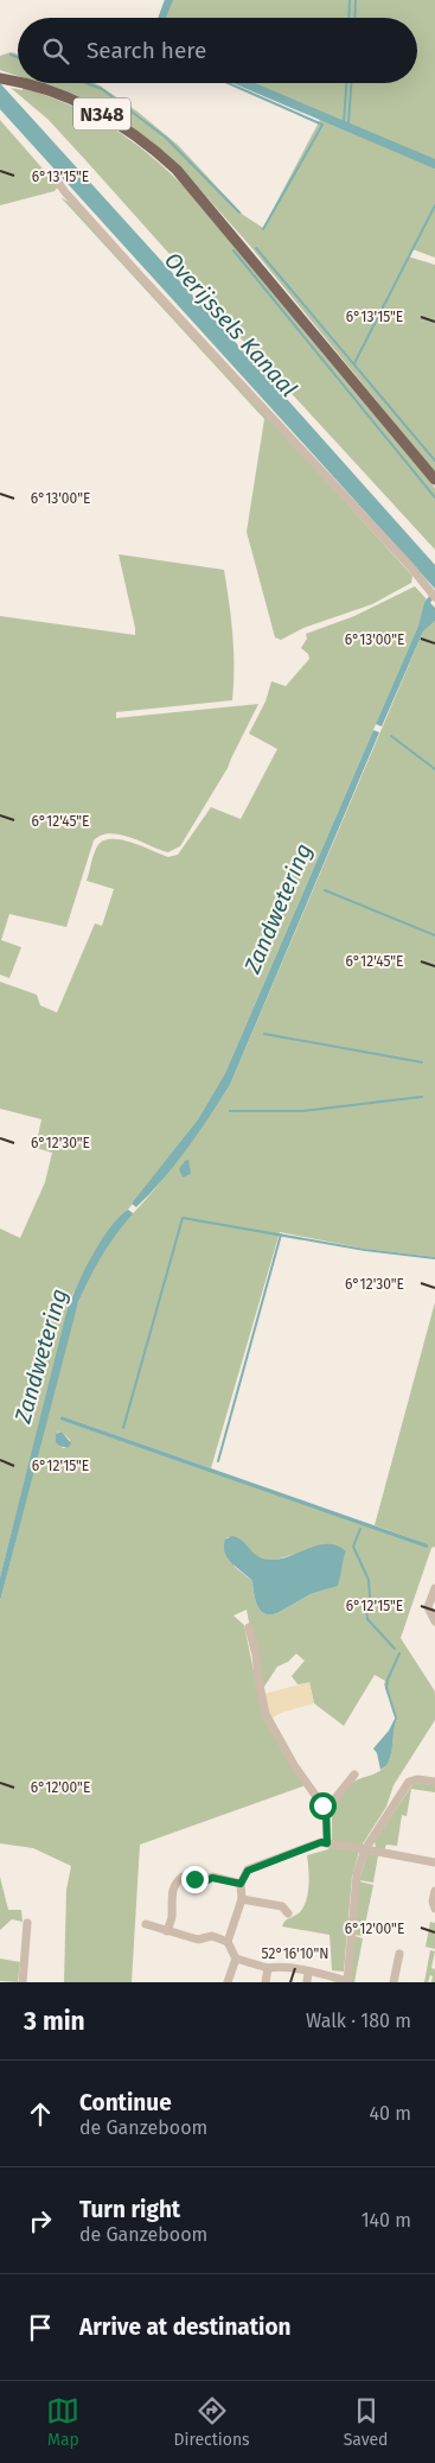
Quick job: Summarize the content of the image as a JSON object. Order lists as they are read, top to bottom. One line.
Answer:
{"streets":{"main road":["N348"]},"water":["Overijssels Kanaal","Zandwetering"],"page":{"search":"Search here","heading":["3 min","Walk · 180 m"],"list":[["Continue","de Ganzeboom","40 m"],["Turn right","de Ganzeboom","140 m"],"Arrive at destination"],"nav":["Map","Directions","Saved"]},"coordinates":["6°13'15\"E","6°13'00\"E","6°12'45\"E","6°12'30\"E","6°12'15\"E","6°12'00\"E","52°16'10\"N"]}
